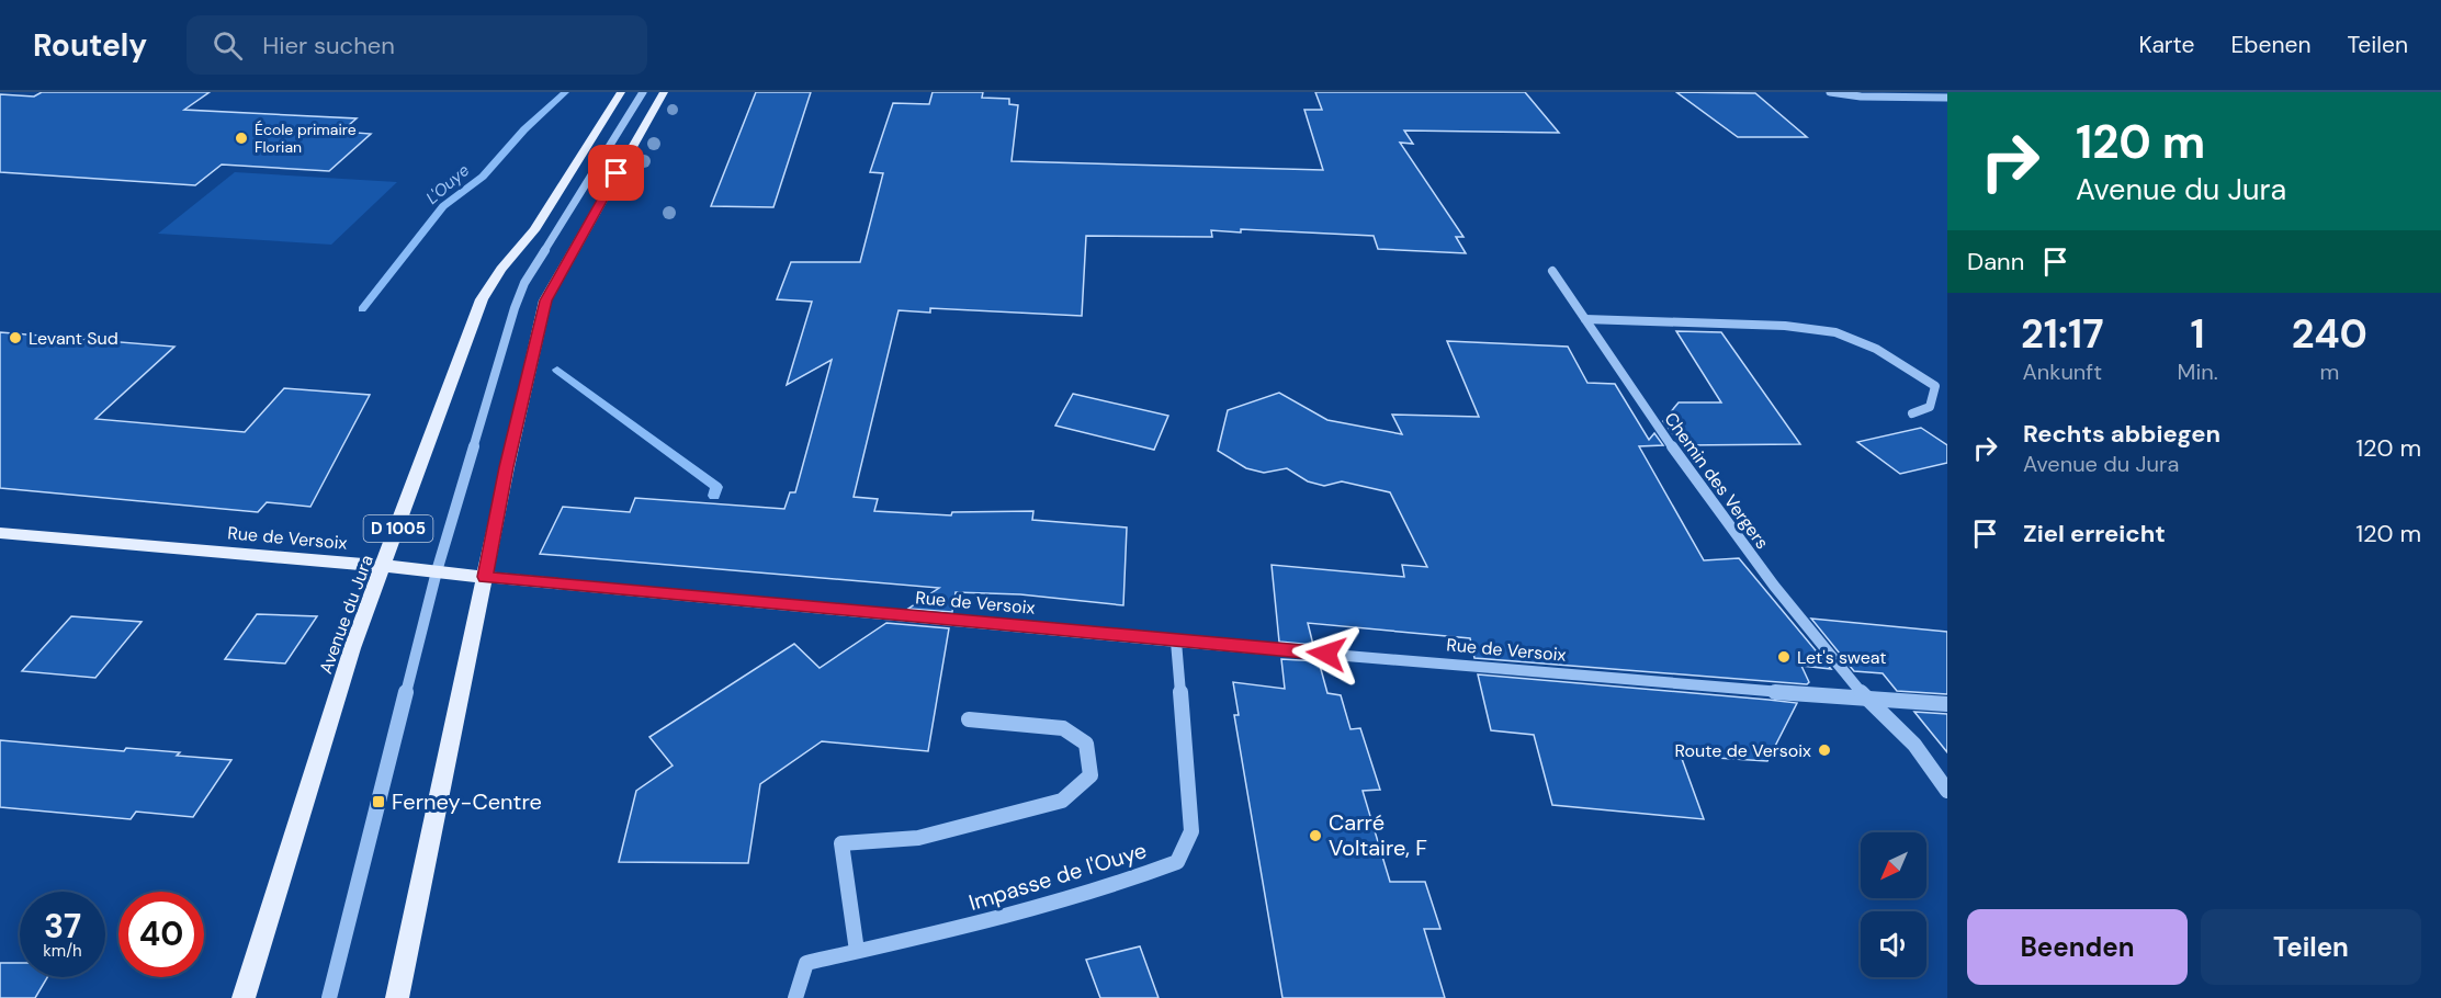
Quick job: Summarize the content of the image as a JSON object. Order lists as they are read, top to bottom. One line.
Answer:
{"streets":{"main road":["D 1005","Rue de Versoix","Avenue du Jura"],"street":["Chemin des Vergers","Impasse de l'Ouye"]},"crossings":[["Chemin des Vergers","Rue de Versoix"],["Rue de Versoix","Avenue du Jura"],["Rue de Versoix","Impasse de l'Ouye"]],"water":["L'Ouye"],"places":{"other":["École primaire Florian","Levant Sud","Let's sweat","Route de Versoix","Carré Voltaire, F"],"transit":["Ferney-Centre"]},"north":"bottom left","page":{"header":"Routely","search":"Hier suchen","nav":["Karte","Ebenen","Teilen"],"turn":["120 m","Avenue du Jura"],"then":"Dann","eta":["21:17","Ankunft","1","Min.","240","m"],"list":[{"name":"Rechts abbiegen","note":"Avenue du Jura","value":"120 m"},{"name":"Ziel erreicht","value":"120 m"}],"speed":"37 km/h","limit":"40","buttons":["Beenden","Teilen"]}}
